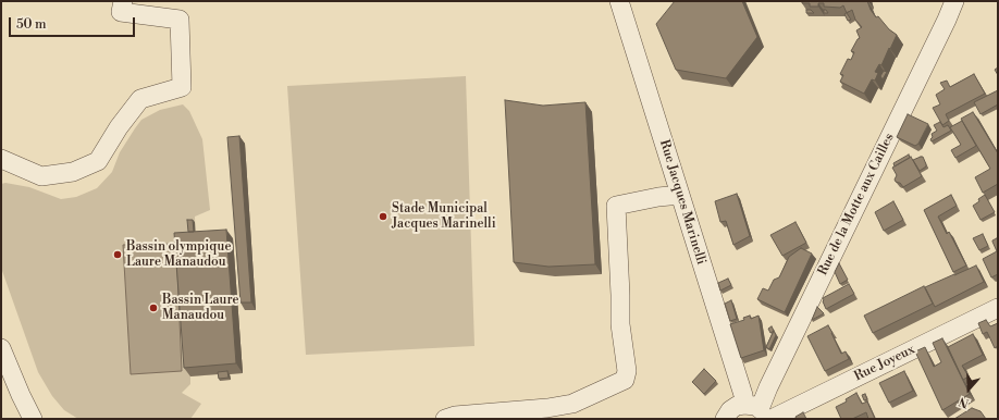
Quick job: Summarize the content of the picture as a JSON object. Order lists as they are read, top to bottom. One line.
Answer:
{"streets":{"street":["Rue Jacques Marinelli","Rue de la Motte aux Cailles","Rue Joyeux"]},"crossings":[["Rue Jacques Marinelli","Rue de la Motte aux Cailles"],["Rue Jacques Marinelli","Rue Joyeux"],["Rue de la Motte aux Cailles","Rue Joyeux"]],"places":["Stade Municipal Jacques Marinelli","Bassin olympique Laure Manaudou","Bassin Laure Manaudou"],"scale_bar":"50 m","north":"bottom"}
